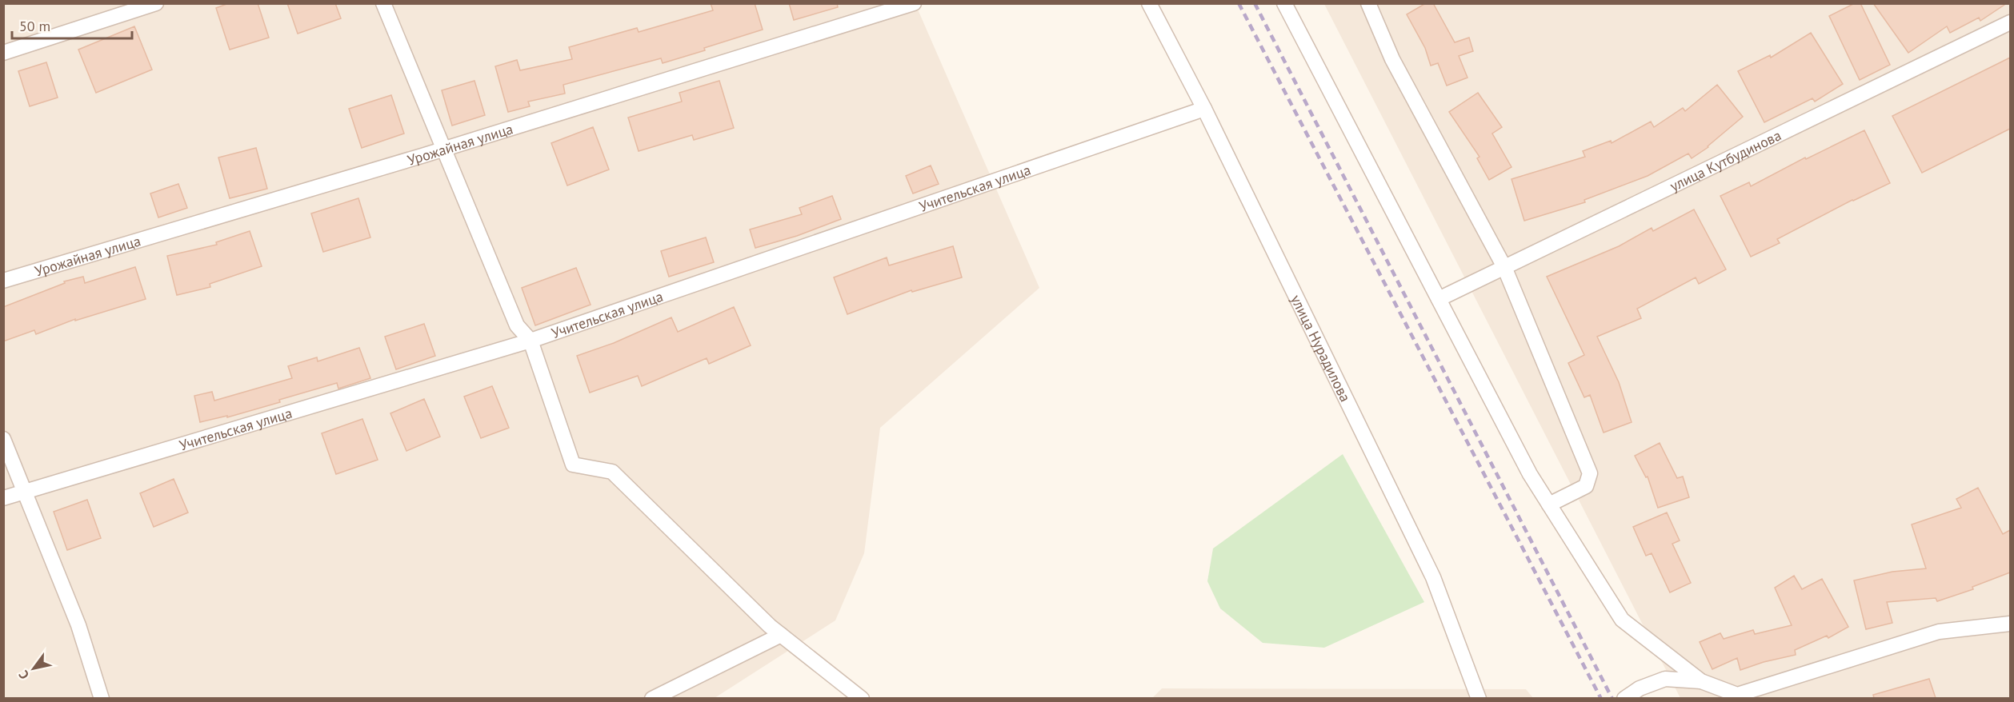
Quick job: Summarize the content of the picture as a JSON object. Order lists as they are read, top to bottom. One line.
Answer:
{"streets":{"street":["Урожайная улица","улица Кутбудинова","Учительская улица","улица Нурадилова"]},"crossings":[["Учительская улица","улица Нурадилова"]],"scale_bar":"50 m","north":"bottom left"}
